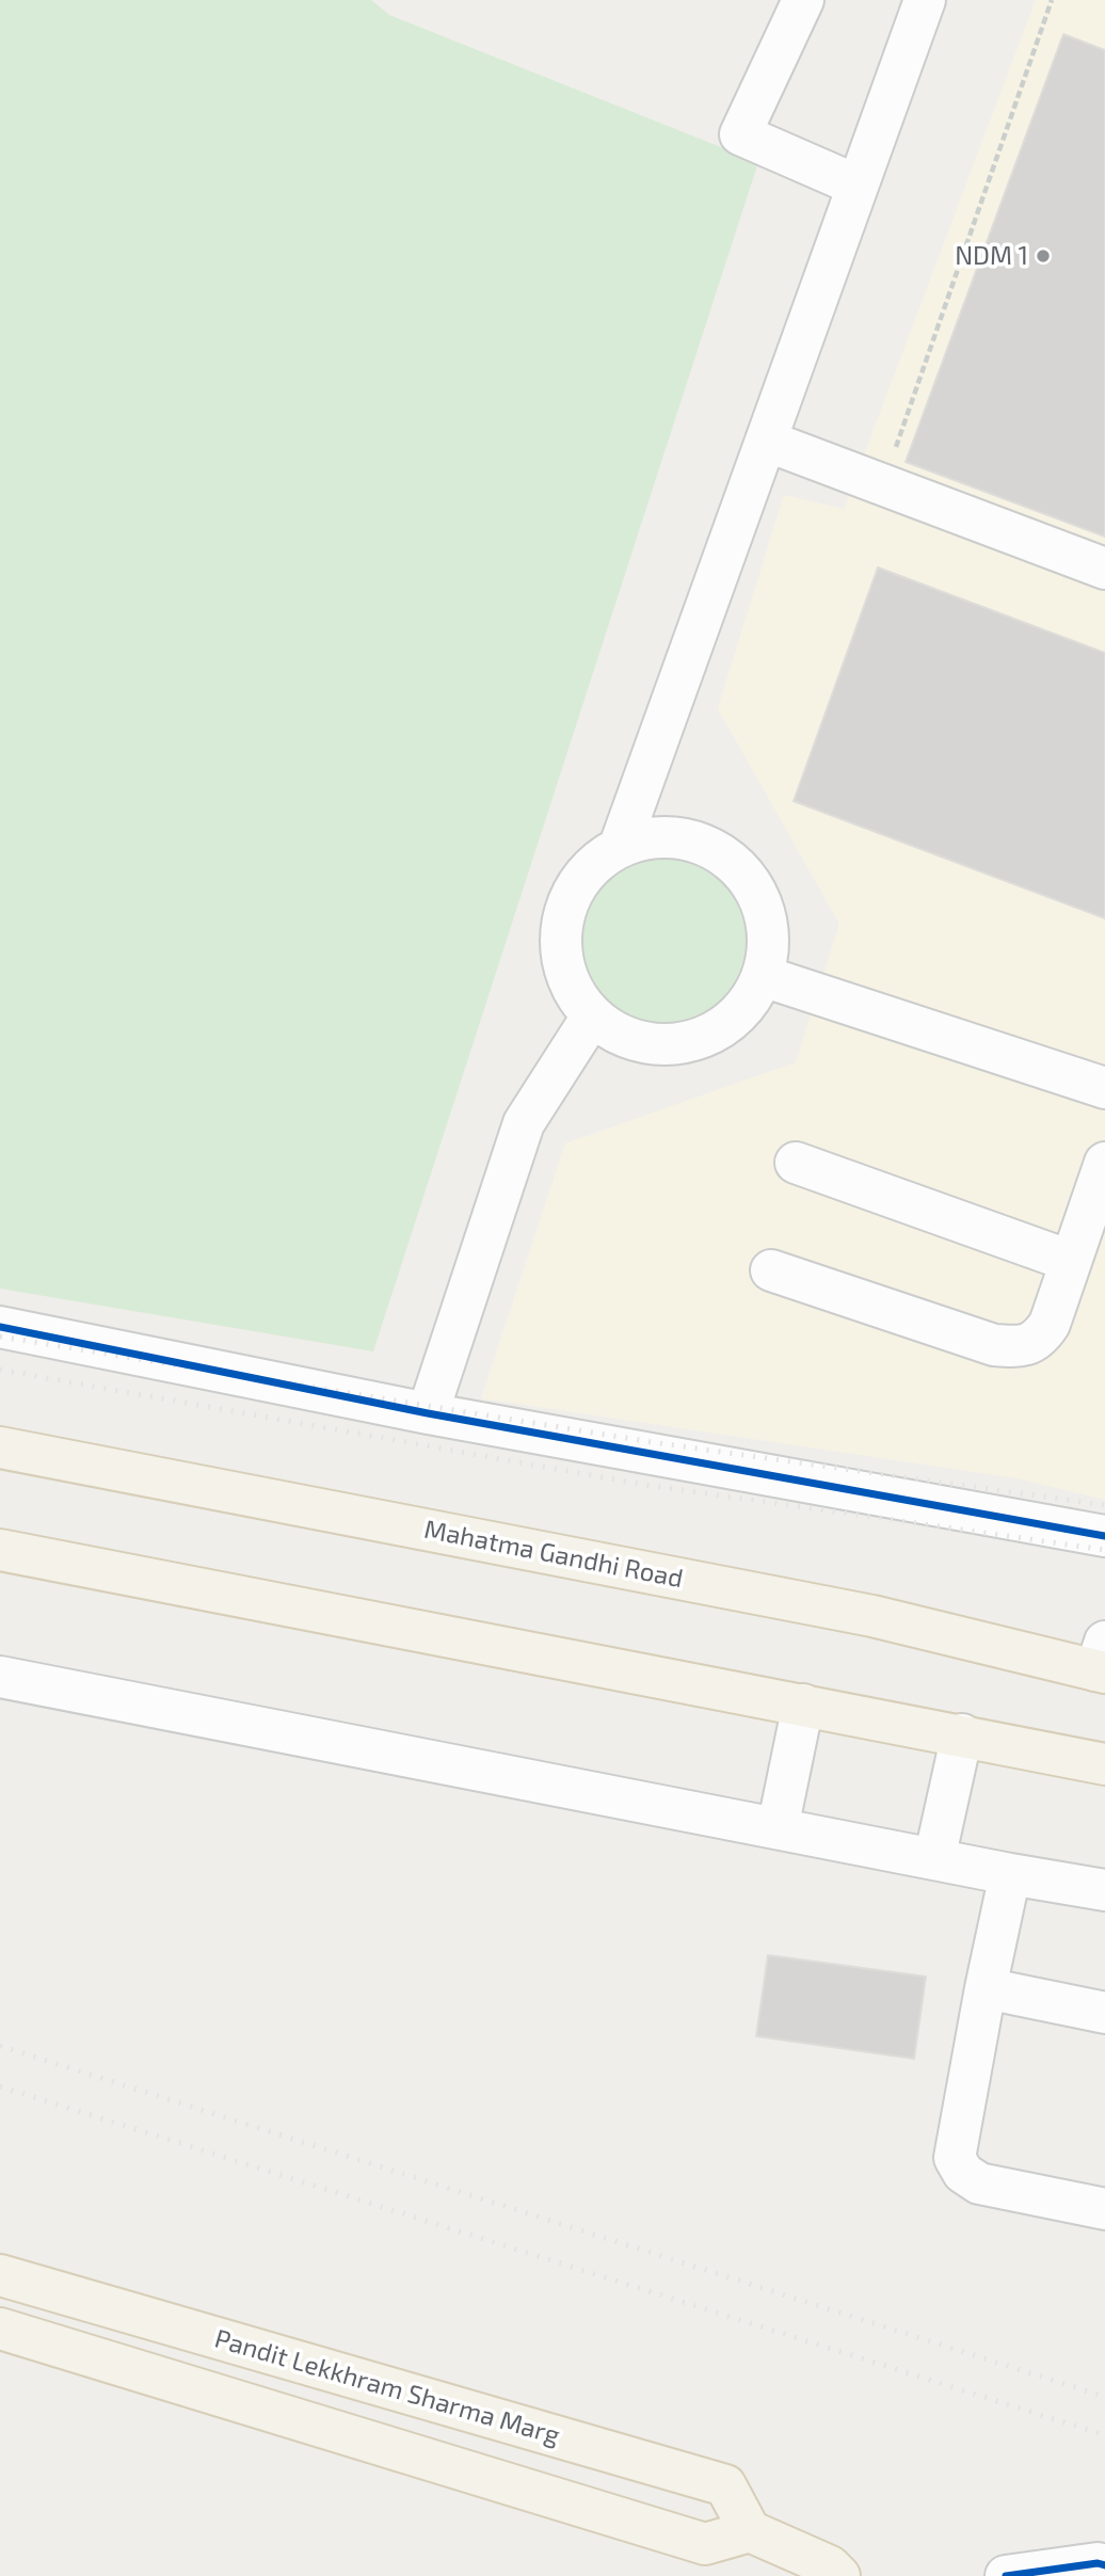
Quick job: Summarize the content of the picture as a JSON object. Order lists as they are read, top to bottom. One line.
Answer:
{"streets":{"main road":["Mahatma Gandhi Road","Pandit Lekkhram Sharma Marg"]},"places":["NDM 1"]}
